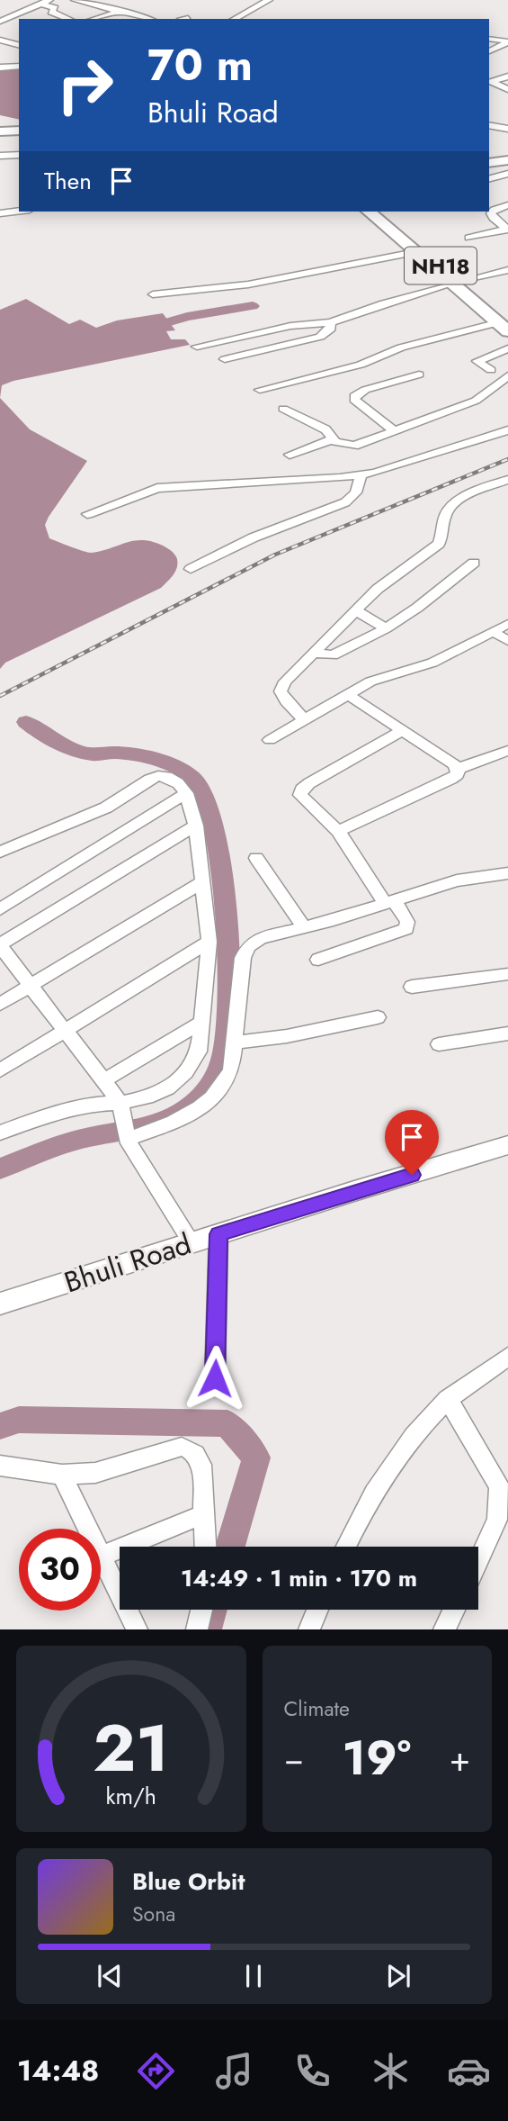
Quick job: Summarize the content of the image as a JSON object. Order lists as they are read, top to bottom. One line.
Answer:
{"streets":{"main road":["NH18","Bhuli Road"]},"page":{"turn":["70 m","Bhuli Road"],"then":"Then","limit":"30","trip":"14:49 · 1 min · 170 m","tile":"Climate","heat":["−","19°","+"],"song":["Blue Orbit","Sona"],"tabs":"14:48","gauge":["21","km/h"]}}
